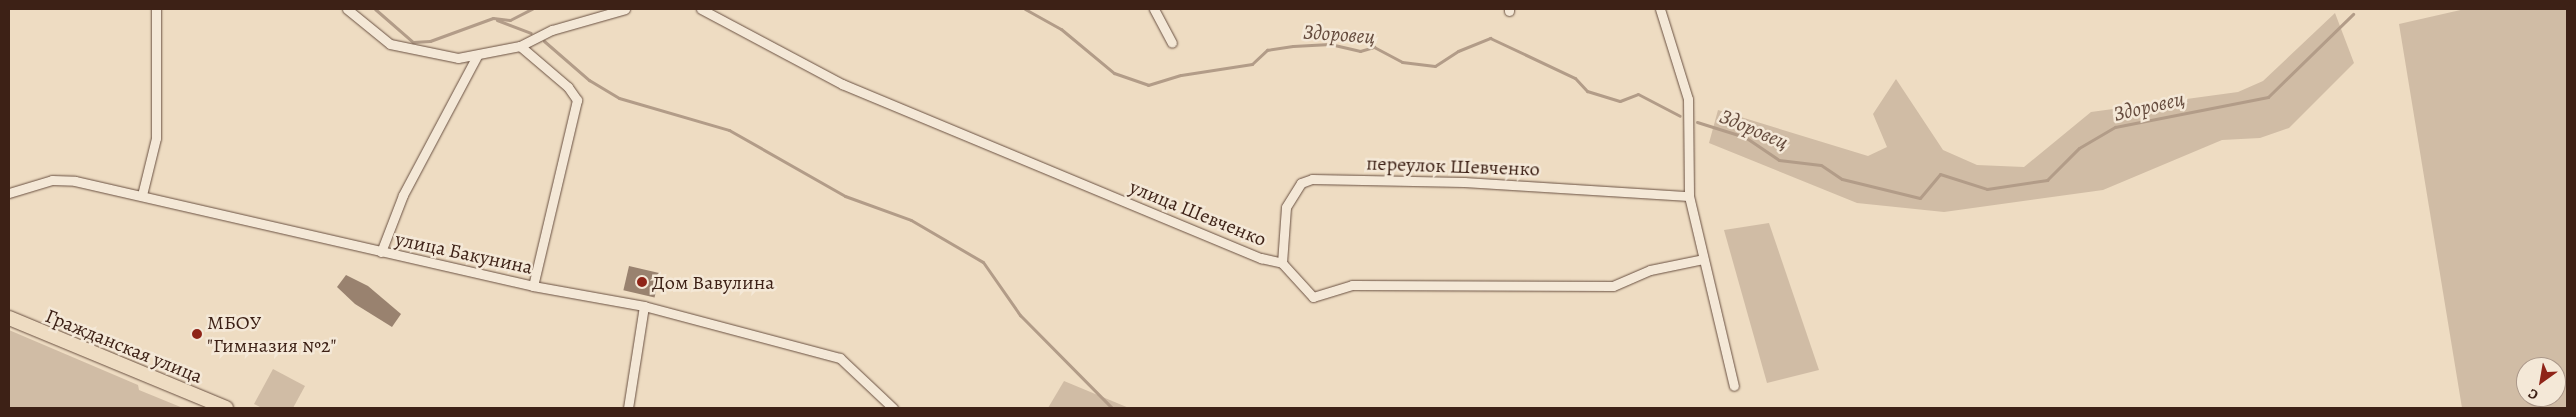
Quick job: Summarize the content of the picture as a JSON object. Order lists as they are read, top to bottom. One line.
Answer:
{"streets":{"main road":["Гражданская улица"],"street":["переулок Шевченко","улица Шевченко","улица Бакунина"]},"crossings":[["переулок Шевченко","улица Шевченко"]],"water":["Здоровец"],"places":["Дом Вавулина","МБОУ \"Гимназия №2\""],"north":"bottom left"}
